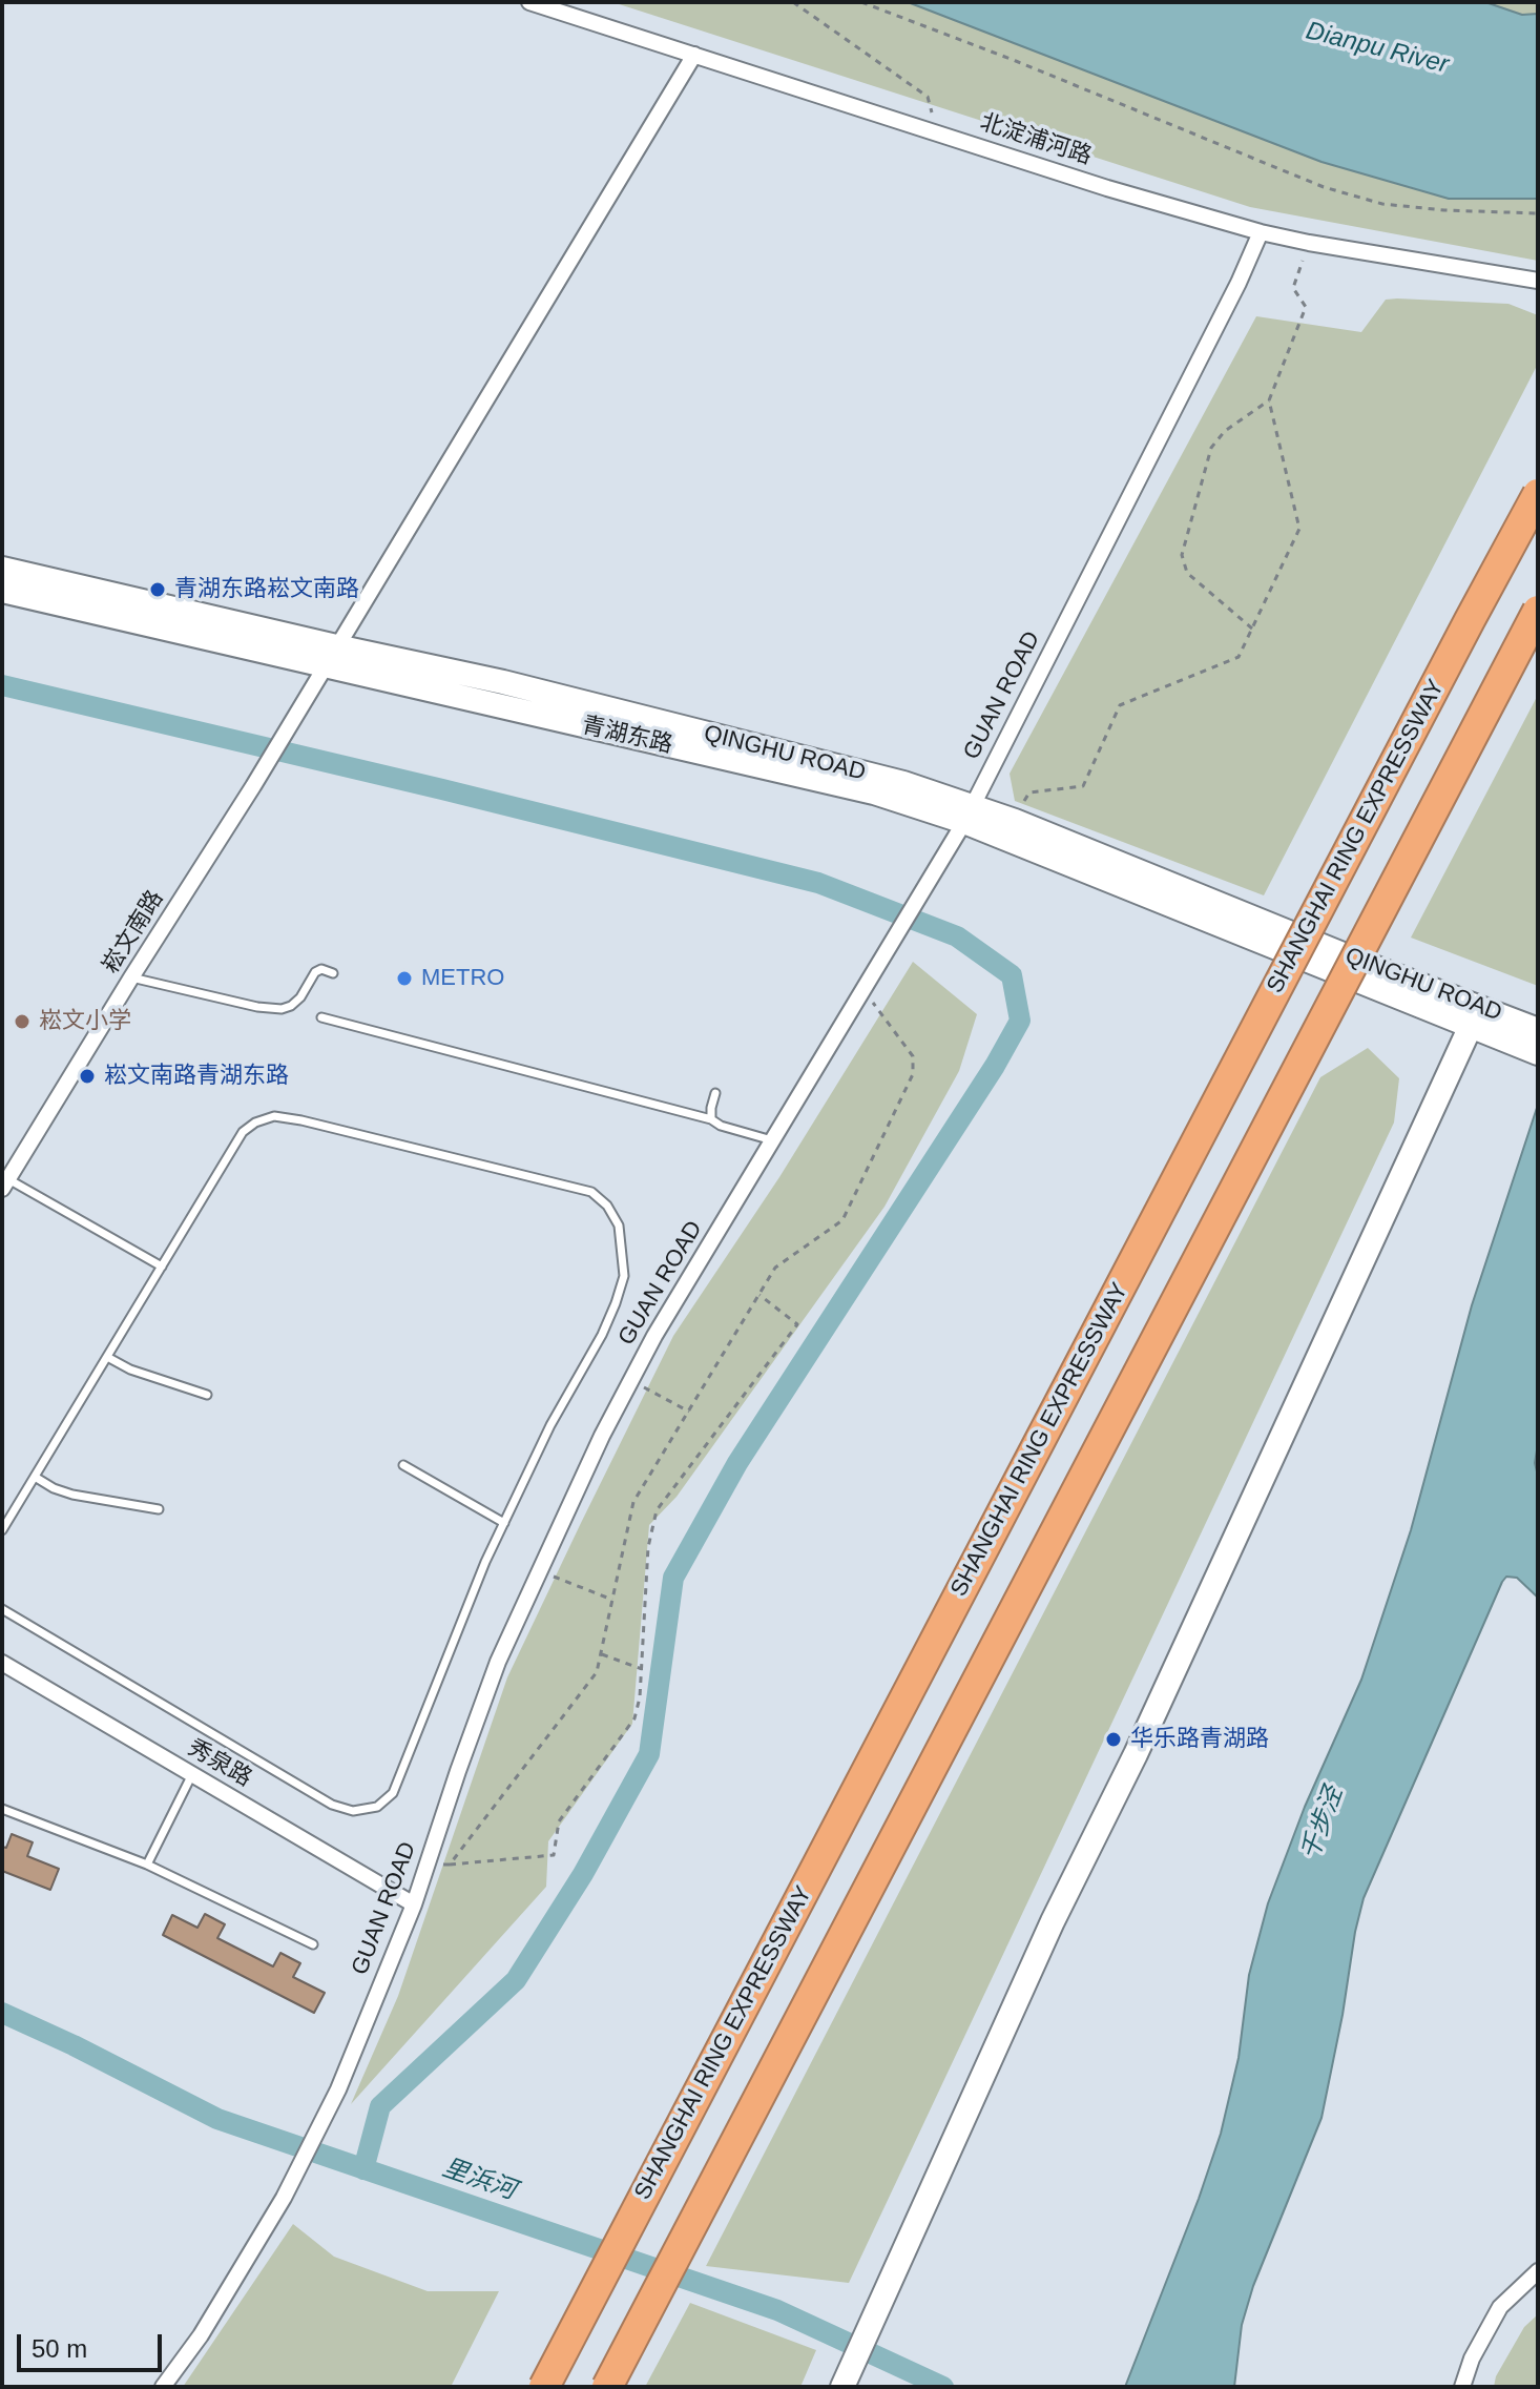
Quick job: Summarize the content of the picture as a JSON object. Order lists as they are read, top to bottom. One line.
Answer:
{"streets":{"highway":["SHANGHAI RING EXPRESSWAY"],"main road":["青湖东路","QINGHU ROAD"],"street":["北淀浦河路","GUAN ROAD","崧文南路","秀泉路"]},"crossings":[["北淀浦河路","GUAN ROAD"],["北淀浦河路","崧文南路"],["GUAN ROAD","青湖东路"],["GUAN ROAD","QINGHU ROAD"],["GUAN ROAD","秀泉路"],["青湖东路","QINGHU ROAD"],["青湖东路","崧文南路"]],"water":["Dianpu River","千步泾","里浜河"],"places":["青湖东路崧文南路","METRO","崧文小学","崧文南路青湖东路","华乐路青湖路"],"scale_bar":"50 m"}
